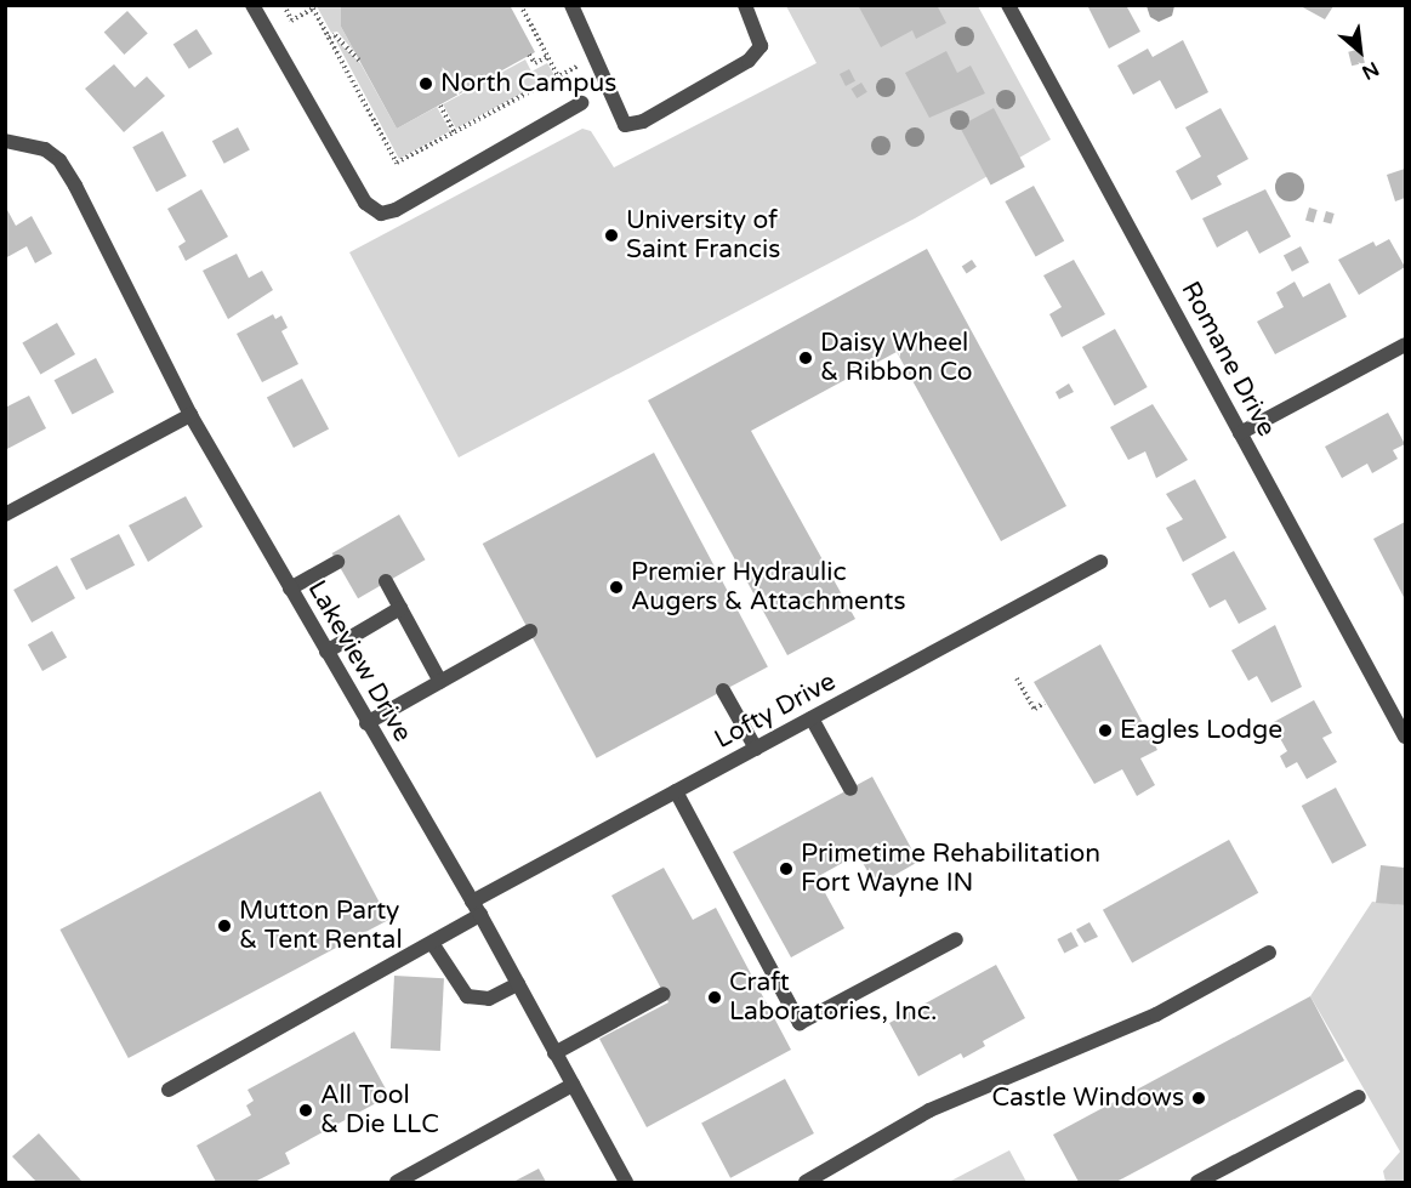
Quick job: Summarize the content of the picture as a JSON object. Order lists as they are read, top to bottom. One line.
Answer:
{"streets":{"street":["Romane Drive","Lakeview Drive","Lofty Drive"]},"crossings":[["Lakeview Drive","Lofty Drive"]],"places":["North Campus","University of Saint Francis","Daisy Wheel & Ribbon Co","Premier Hydraulic Augers & Attachments","Eagles Lodge","Primetime Rehabilitation Fort Wayne IN","Mutton Party & Tent Rental","Craft Laboratories, Inc.","Castle Windows","All Tool & Die LLC"],"north":"bottom right"}
